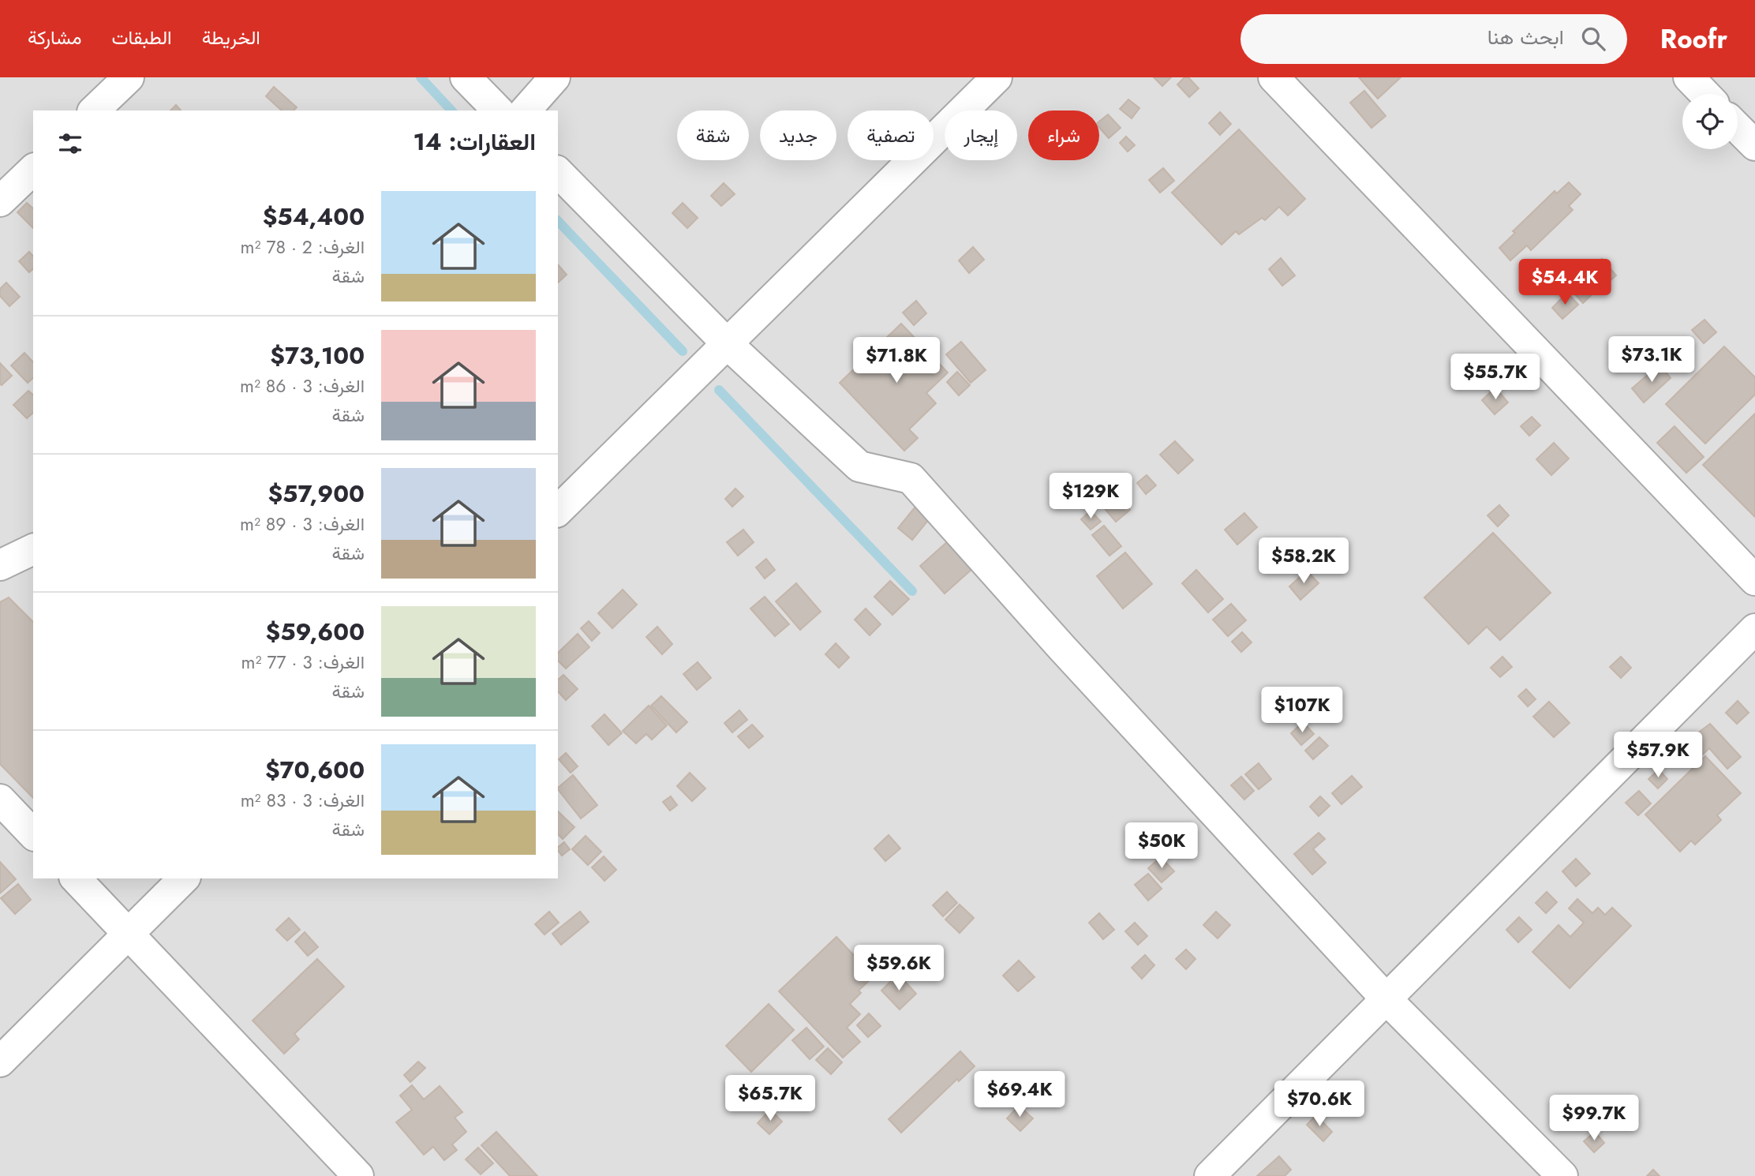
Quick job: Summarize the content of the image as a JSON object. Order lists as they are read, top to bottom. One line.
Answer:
{"page":{"header":"Roofr","search":"ابحث هنا","nav":["الخريطة","الطبقات","مشاركة"],"chip":["شراء","إيجار","تصفية","جديد","شقة"],"heading":"العقارات: 14","list":[{"name":"$54,400","note":"الغرف: 2 · 78 m² · شقة"},{"name":"$73,100","note":"الغرف: 3 · 86 m² · شقة"},{"name":"$57,900","note":"الغرف: 3 · 89 m² · شقة"},{"name":"$59,600","note":"الغرف: 3 · 77 m² · شقة"},{"name":"$70,600","note":"الغرف: 3 · 83 m² · شقة"}],"price":["$54.4K","$73.1K","$71.8K","$55.7K","$129K","$58.2K","$107K","$57.9K","$50K","$59.6K","$69.4K","$65.7K","$70.6K","$99.7K"]}}
